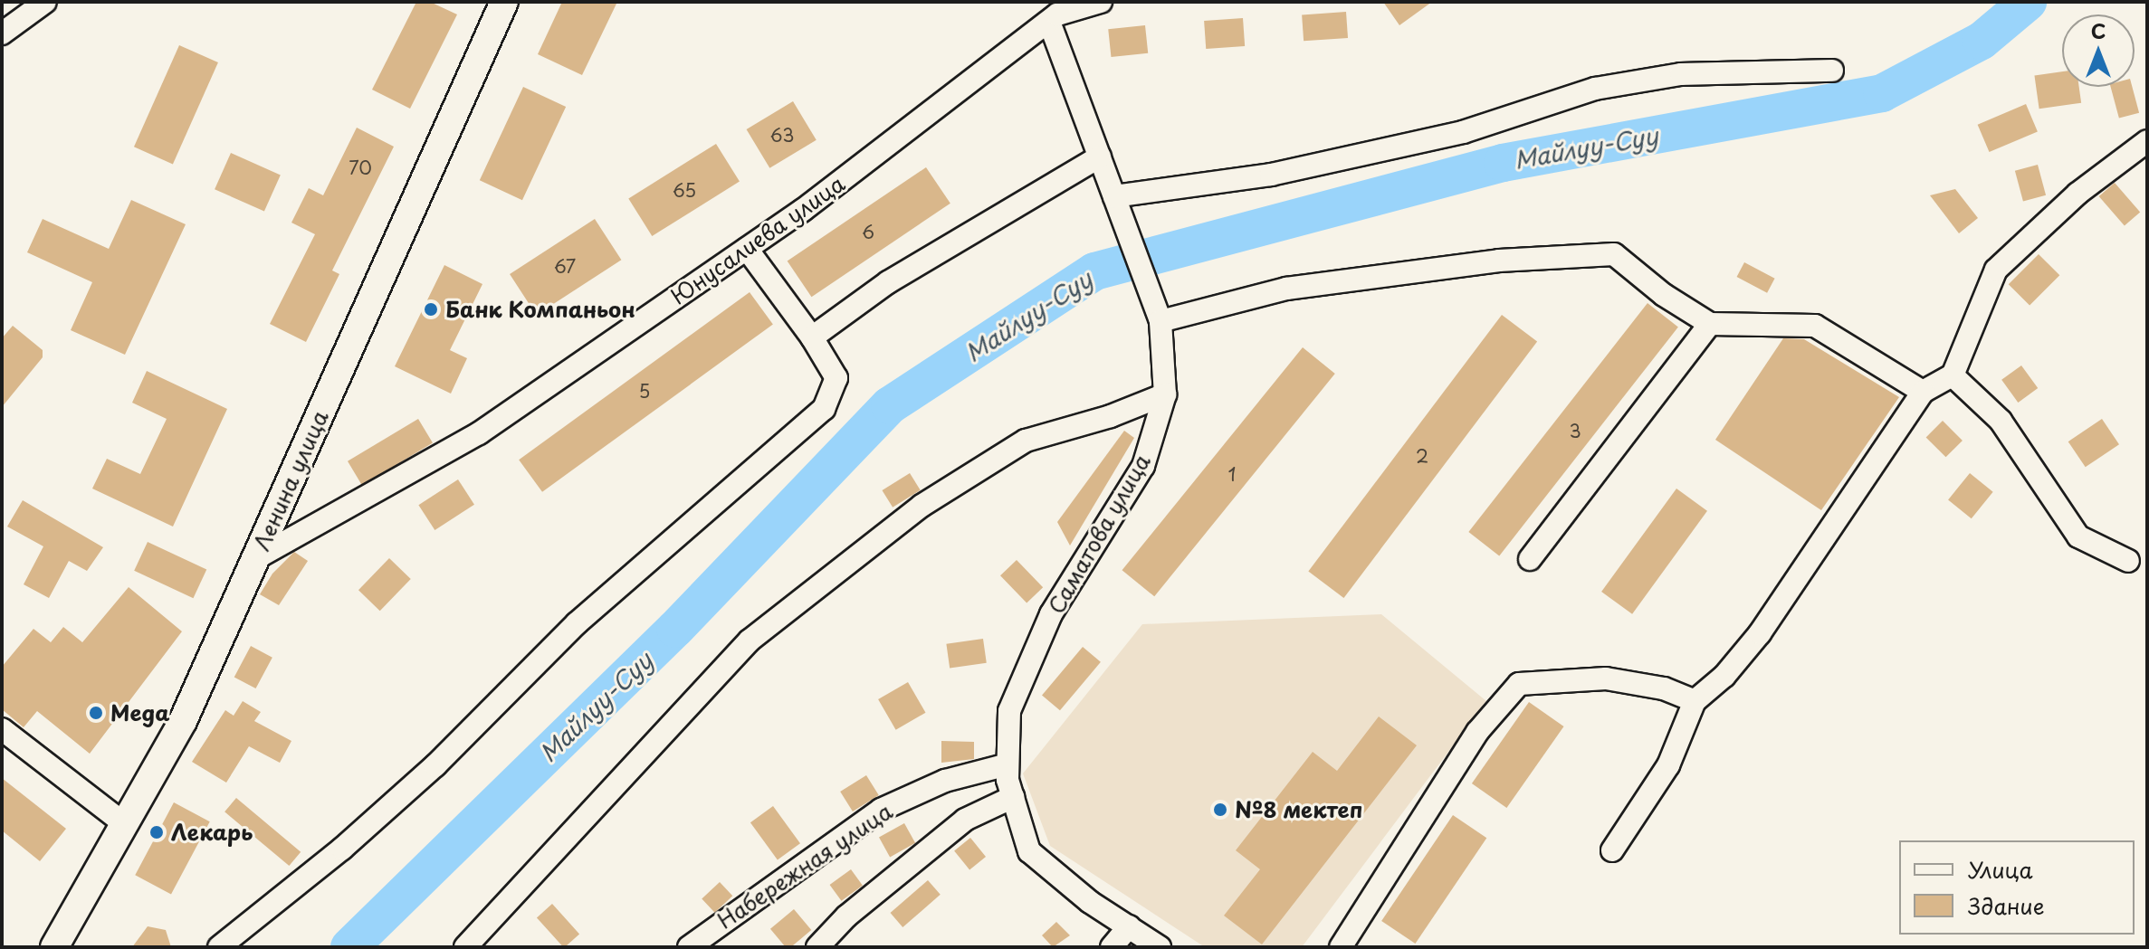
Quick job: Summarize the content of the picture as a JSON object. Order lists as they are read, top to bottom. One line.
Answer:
{"streets":{"main road":["Ленина улица"],"street":["Юнусалиева улица","Саматова улица","Набережная улица"]},"crossings":[["Юнусалиева улица","Ленина улица"],["Юнусалиева улица","Саматова улица"],["Саматова улица","Набережная улица"]],"water":["Майлуу-Суу"],"places":["Банк Компаньон","Mega","№8 мектеп","Лекарь"],"house_numbers":["63","70","65","6","67","5","3","2","1"],"legend":["Улица","Здание"],"north":"top"}
